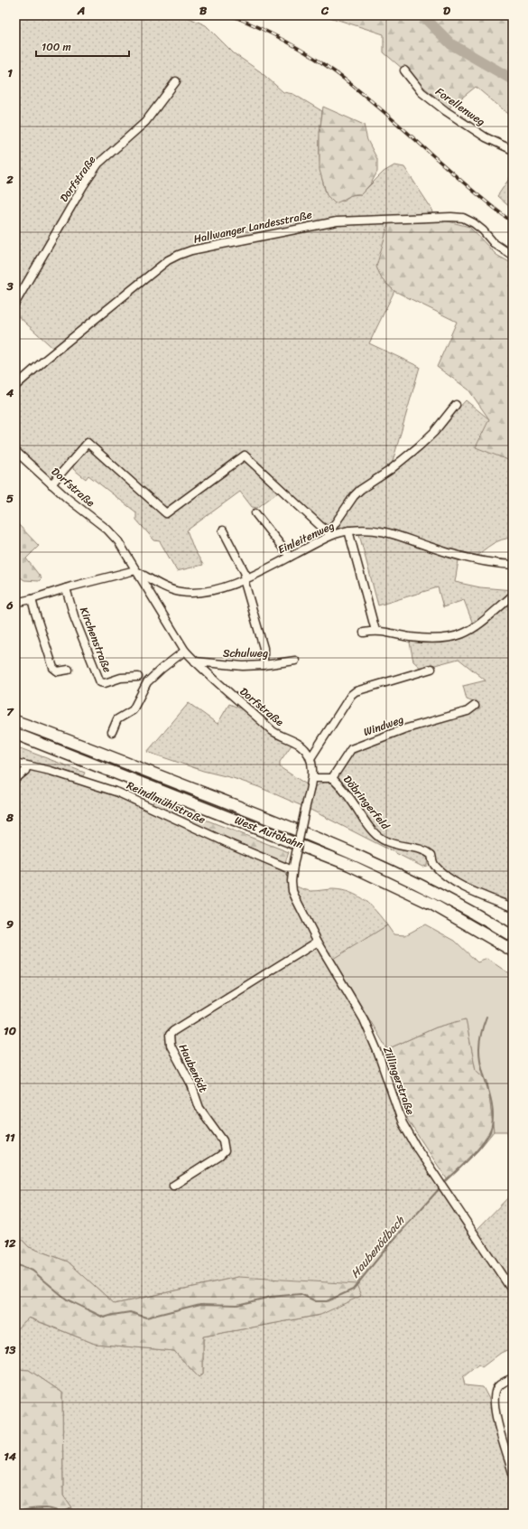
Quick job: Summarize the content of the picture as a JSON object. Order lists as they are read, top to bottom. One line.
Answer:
{"streets":{"highway":["West Autobahn"],"street":["Forellenweg","Dorfstraße","Hallwanger Landesstraße","Einleitenweg","Kirchenstraße","Schulweg","Windweg","Reindlmühlstraße","Döbringerfeld","Haubenödt","Zillingerstraße"]},"crossings":[["Dorfstraße","Einleitenweg"],["Dorfstraße","Schulweg"],["Windweg","Döbringerfeld"],["Reindlmühlstraße","Zillingerstraße"],["Haubenödt","Zillingerstraße"]],"water":["Haubenödbach"],"scale_bar":"100 m","grid":{"columns":["A","B","C","D"],"rows":["1","2","3","4","5","6","7","8","9","10","11","12","13","14"]}}
